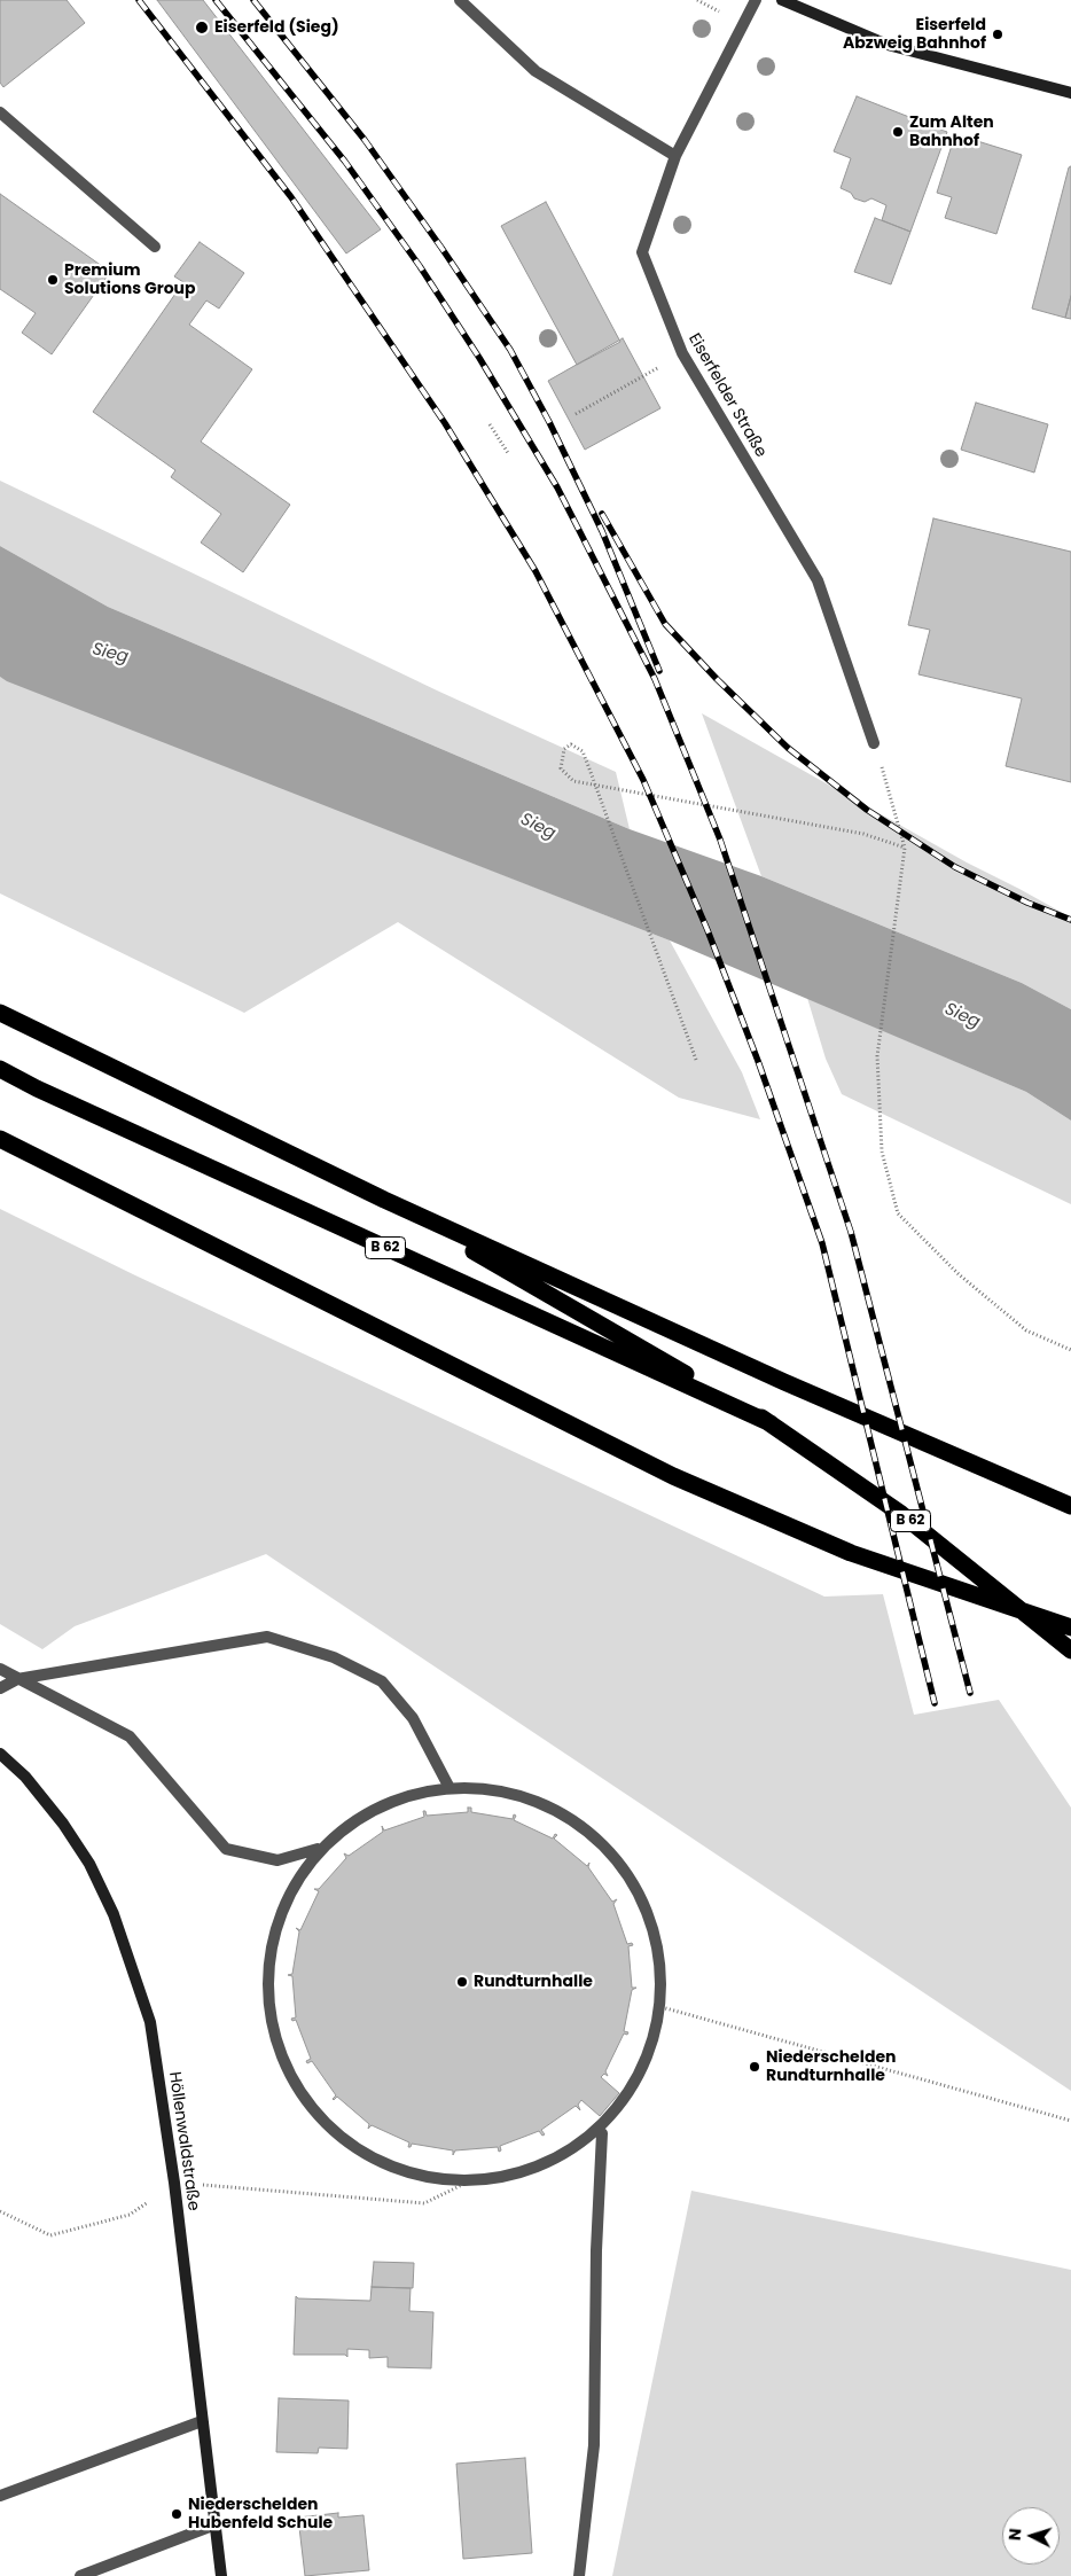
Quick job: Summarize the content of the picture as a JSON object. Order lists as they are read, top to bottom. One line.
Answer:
{"streets":{"highway":["B 62"],"street":["Höllenwaldstraße"],"lane":["Eiserfelder Straße"]},"water":["Sieg"],"places":["Eiserfeld (Sieg)","Eiserfeld Abzweig Bahnhof","Zum Alten Bahnhof","Premium Solutions Group","Rundturnhalle","Niederschelden Rundturnhalle","Niederschelden Hubenfeld Schule"],"north":"left"}
